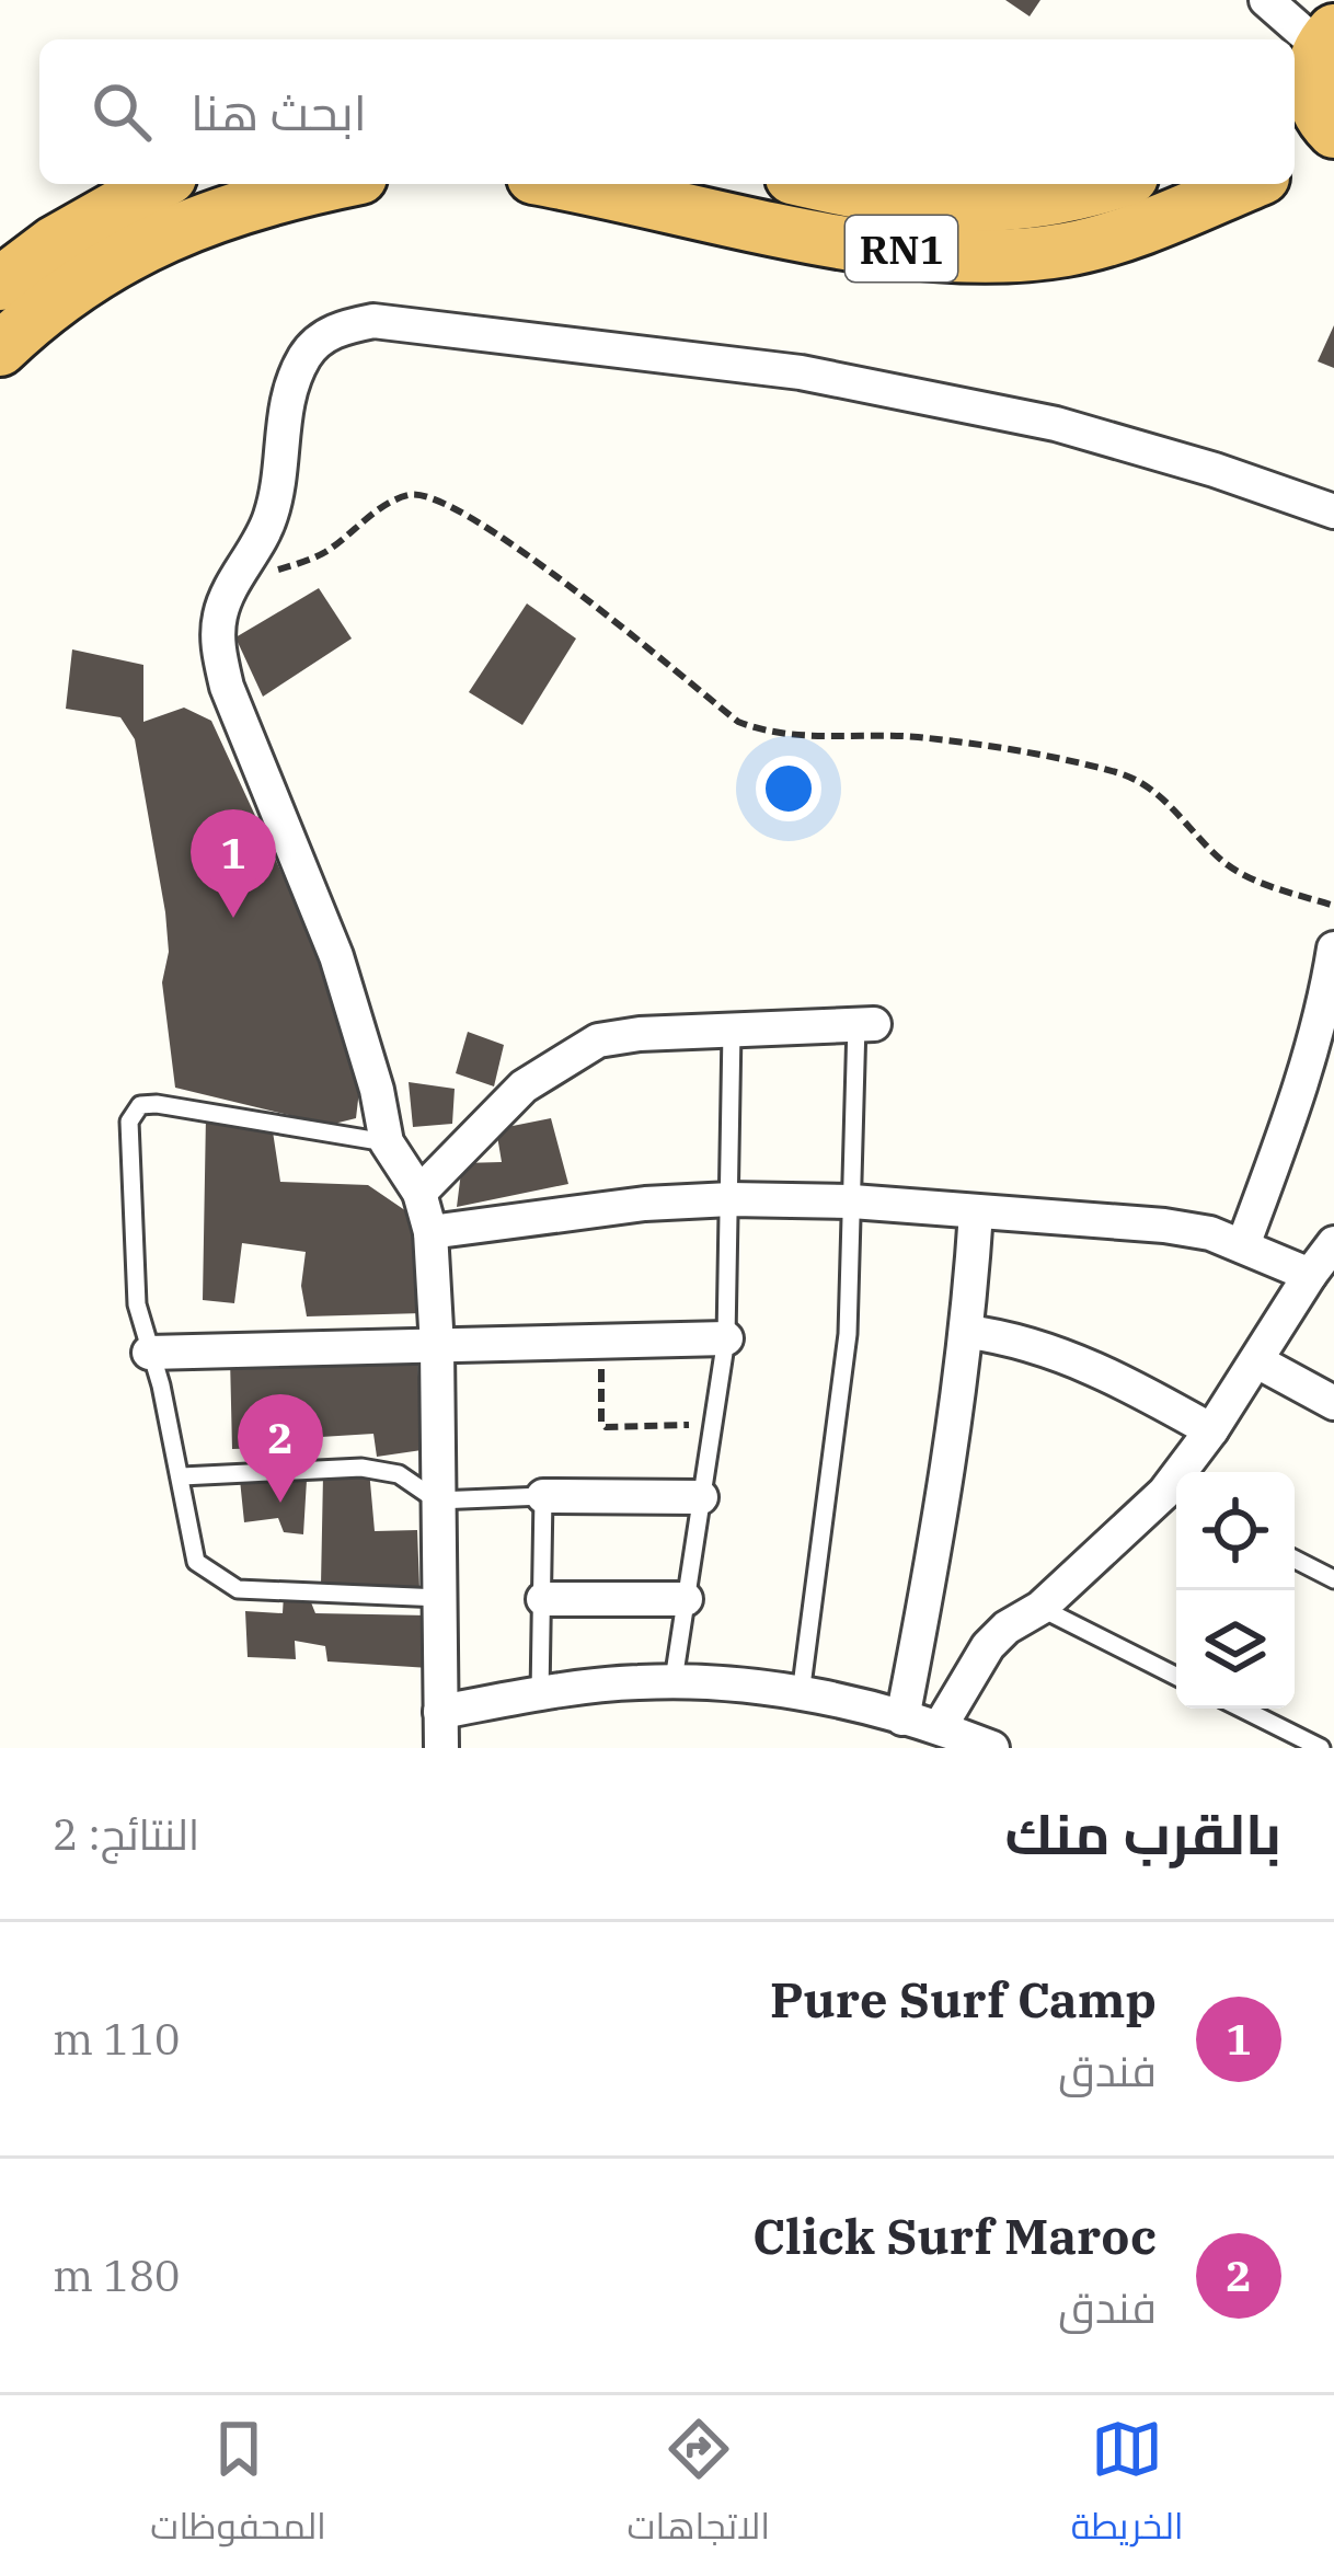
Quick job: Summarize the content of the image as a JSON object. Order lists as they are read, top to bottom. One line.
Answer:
{"streets":{"highway":["RN1"]},"page":{"search":"ابحث هنا","pins":["1","2"],"heading":["بالقرب منك","النتائج: 2"],"list":[{"mark":"1","name":"Pure Surf Camp","note":"فندق","value":"110 m"},{"mark":"2","name":"Click Surf Maroc","note":"فندق","value":"180 m"}],"nav":["الخريطة","الاتجاهات","المحفوظات"]}}
